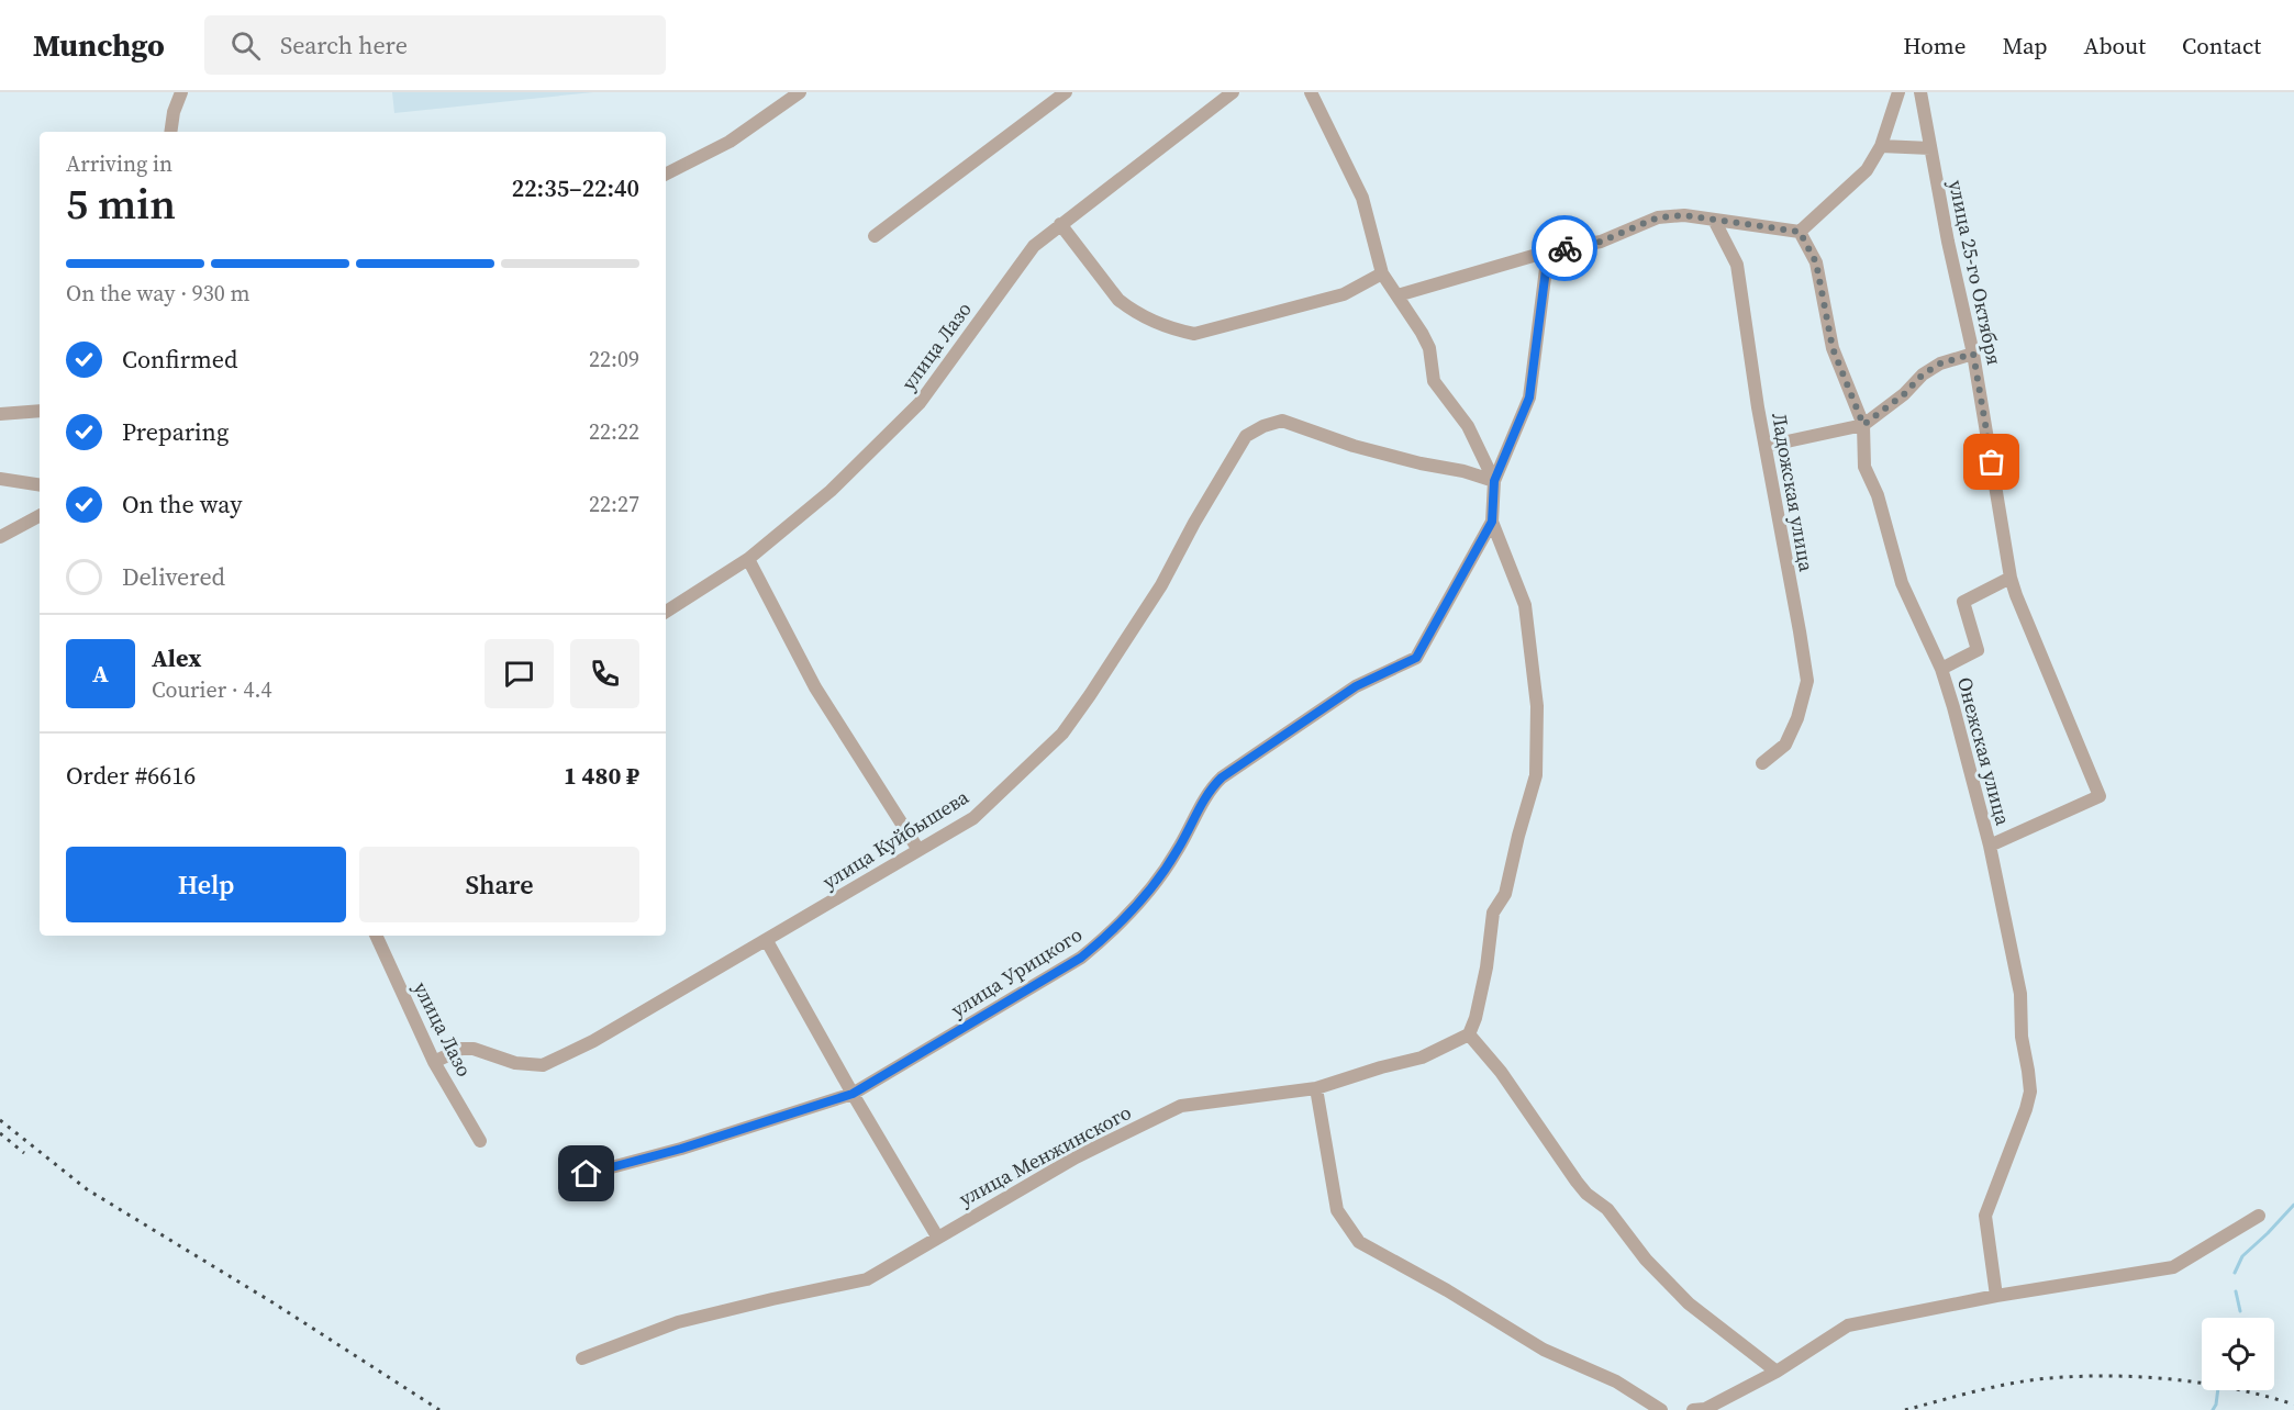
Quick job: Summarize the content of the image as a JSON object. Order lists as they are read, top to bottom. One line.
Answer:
{"streets":{"street":["улица 25-го Октября","улица Лазо","Ладожская улица","Онежская улица","улица Куйбышева","улица Урицкого","улица Менжинского"]},"crossings":[["улица 25-го Октября","Онежская улица"],["улица Лазо","улица Куйбышева"]],"page":{"header":"Munchgo","search":"Search here","nav":["Home","Map","About","Contact"],"heading":["5 min","Arriving in","22:35–22:40"],"panel":["Alex","Courier · 4.4","Order #6616","1 480 ₽"],"bar":"On the way · 930 m","list":[["Confirmed","22:09"],["Preparing","22:22"],["On the way","22:27"],"Delivered"],"round":"A","buttons":["Help","Share"]}}
